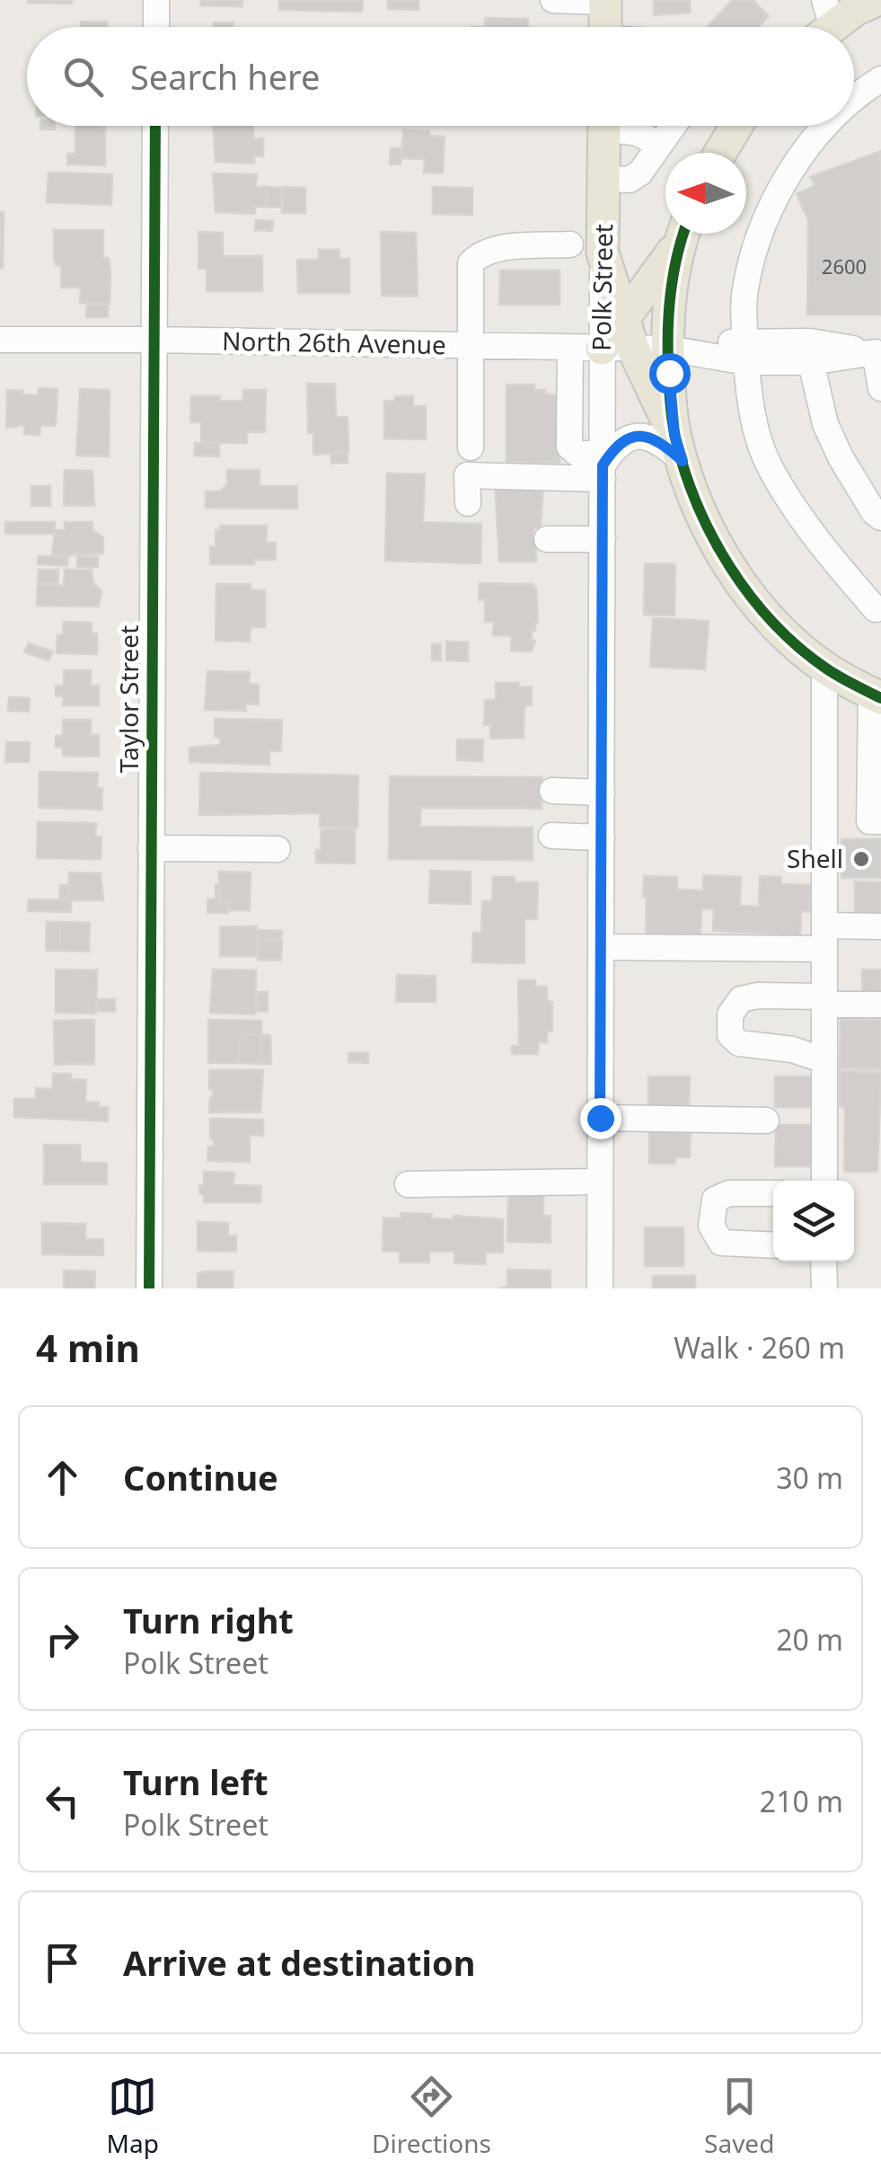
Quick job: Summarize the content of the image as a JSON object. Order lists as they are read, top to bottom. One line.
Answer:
{"streets":{"main road":["Polk Street"],"street":["North 26th Avenue","Taylor Street"]},"crossings":[["Polk Street","North 26th Avenue"],["North 26th Avenue","Taylor Street"]],"places":["Shell"],"house_numbers":["2600"],"north":"left","page":{"search":"Search here","heading":["4 min","Walk · 260 m"],"list":[["Continue","30 m"],["Turn right","Polk Street","20 m"],["Turn left","Polk Street","210 m"],"Arrive at destination"],"nav":["Map","Directions","Saved"]}}
